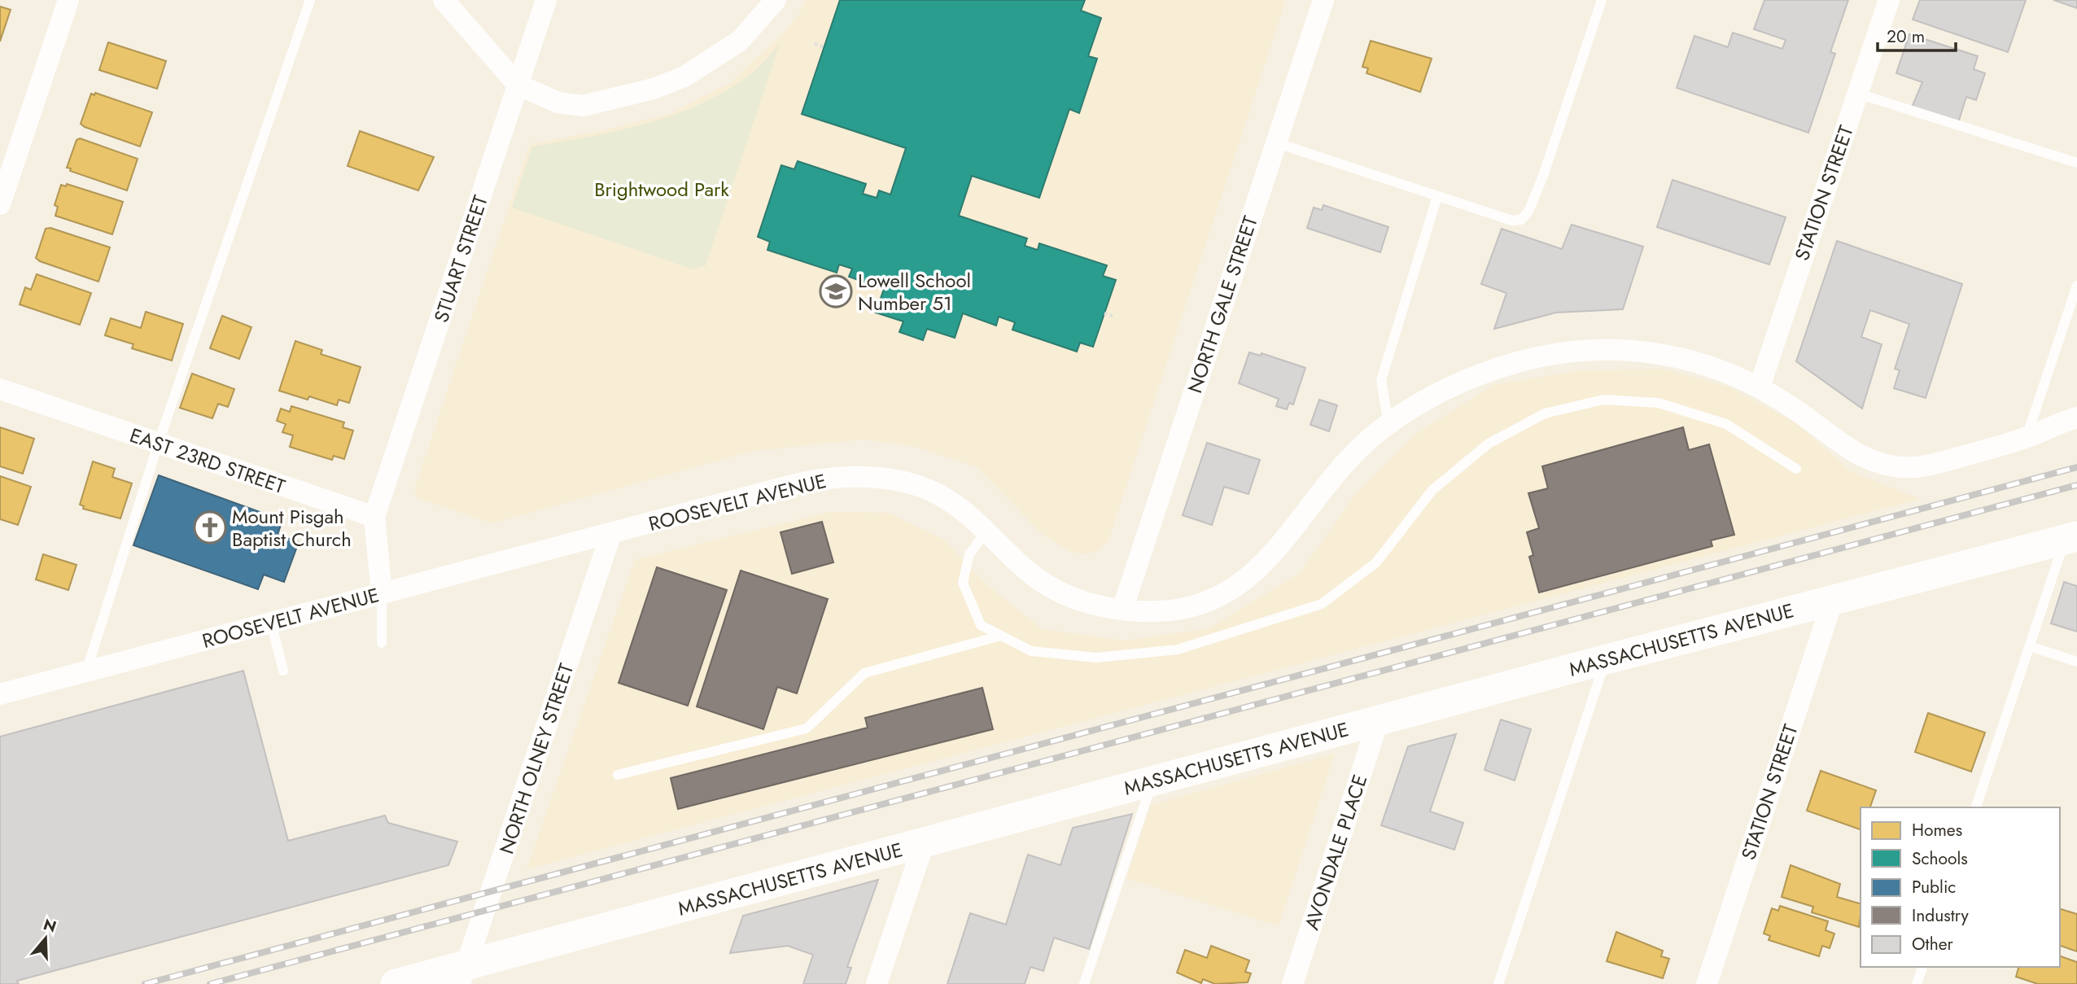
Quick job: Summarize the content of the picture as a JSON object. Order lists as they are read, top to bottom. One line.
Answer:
{"streets":{"street":["STATION STREET","STUART STREET","NORTH GALE STREET","EAST 23RD STREET","ROOSEVELT AVENUE","MASSACHUSETTS AVENUE","NORTH OLNEY STREET","AVONDALE PLACE"]},"crossings":[["STATION STREET","ROOSEVELT AVENUE"],["STATION STREET","MASSACHUSETTS AVENUE"],["STUART STREET","EAST 23RD STREET"],["NORTH GALE STREET","ROOSEVELT AVENUE"],["ROOSEVELT AVENUE","NORTH OLNEY STREET"],["MASSACHUSETTS AVENUE","NORTH OLNEY STREET"],["MASSACHUSETTS AVENUE","AVONDALE PLACE"]],"parks":["Brightwood Park"],"places":{"school or university":["Lowell School Number 51"],"church":["Mount Pisgah Baptist Church"]},"legend":["Homes","Schools","Public","Industry","Other"],"scale_bar":"20 m","north":"top"}
